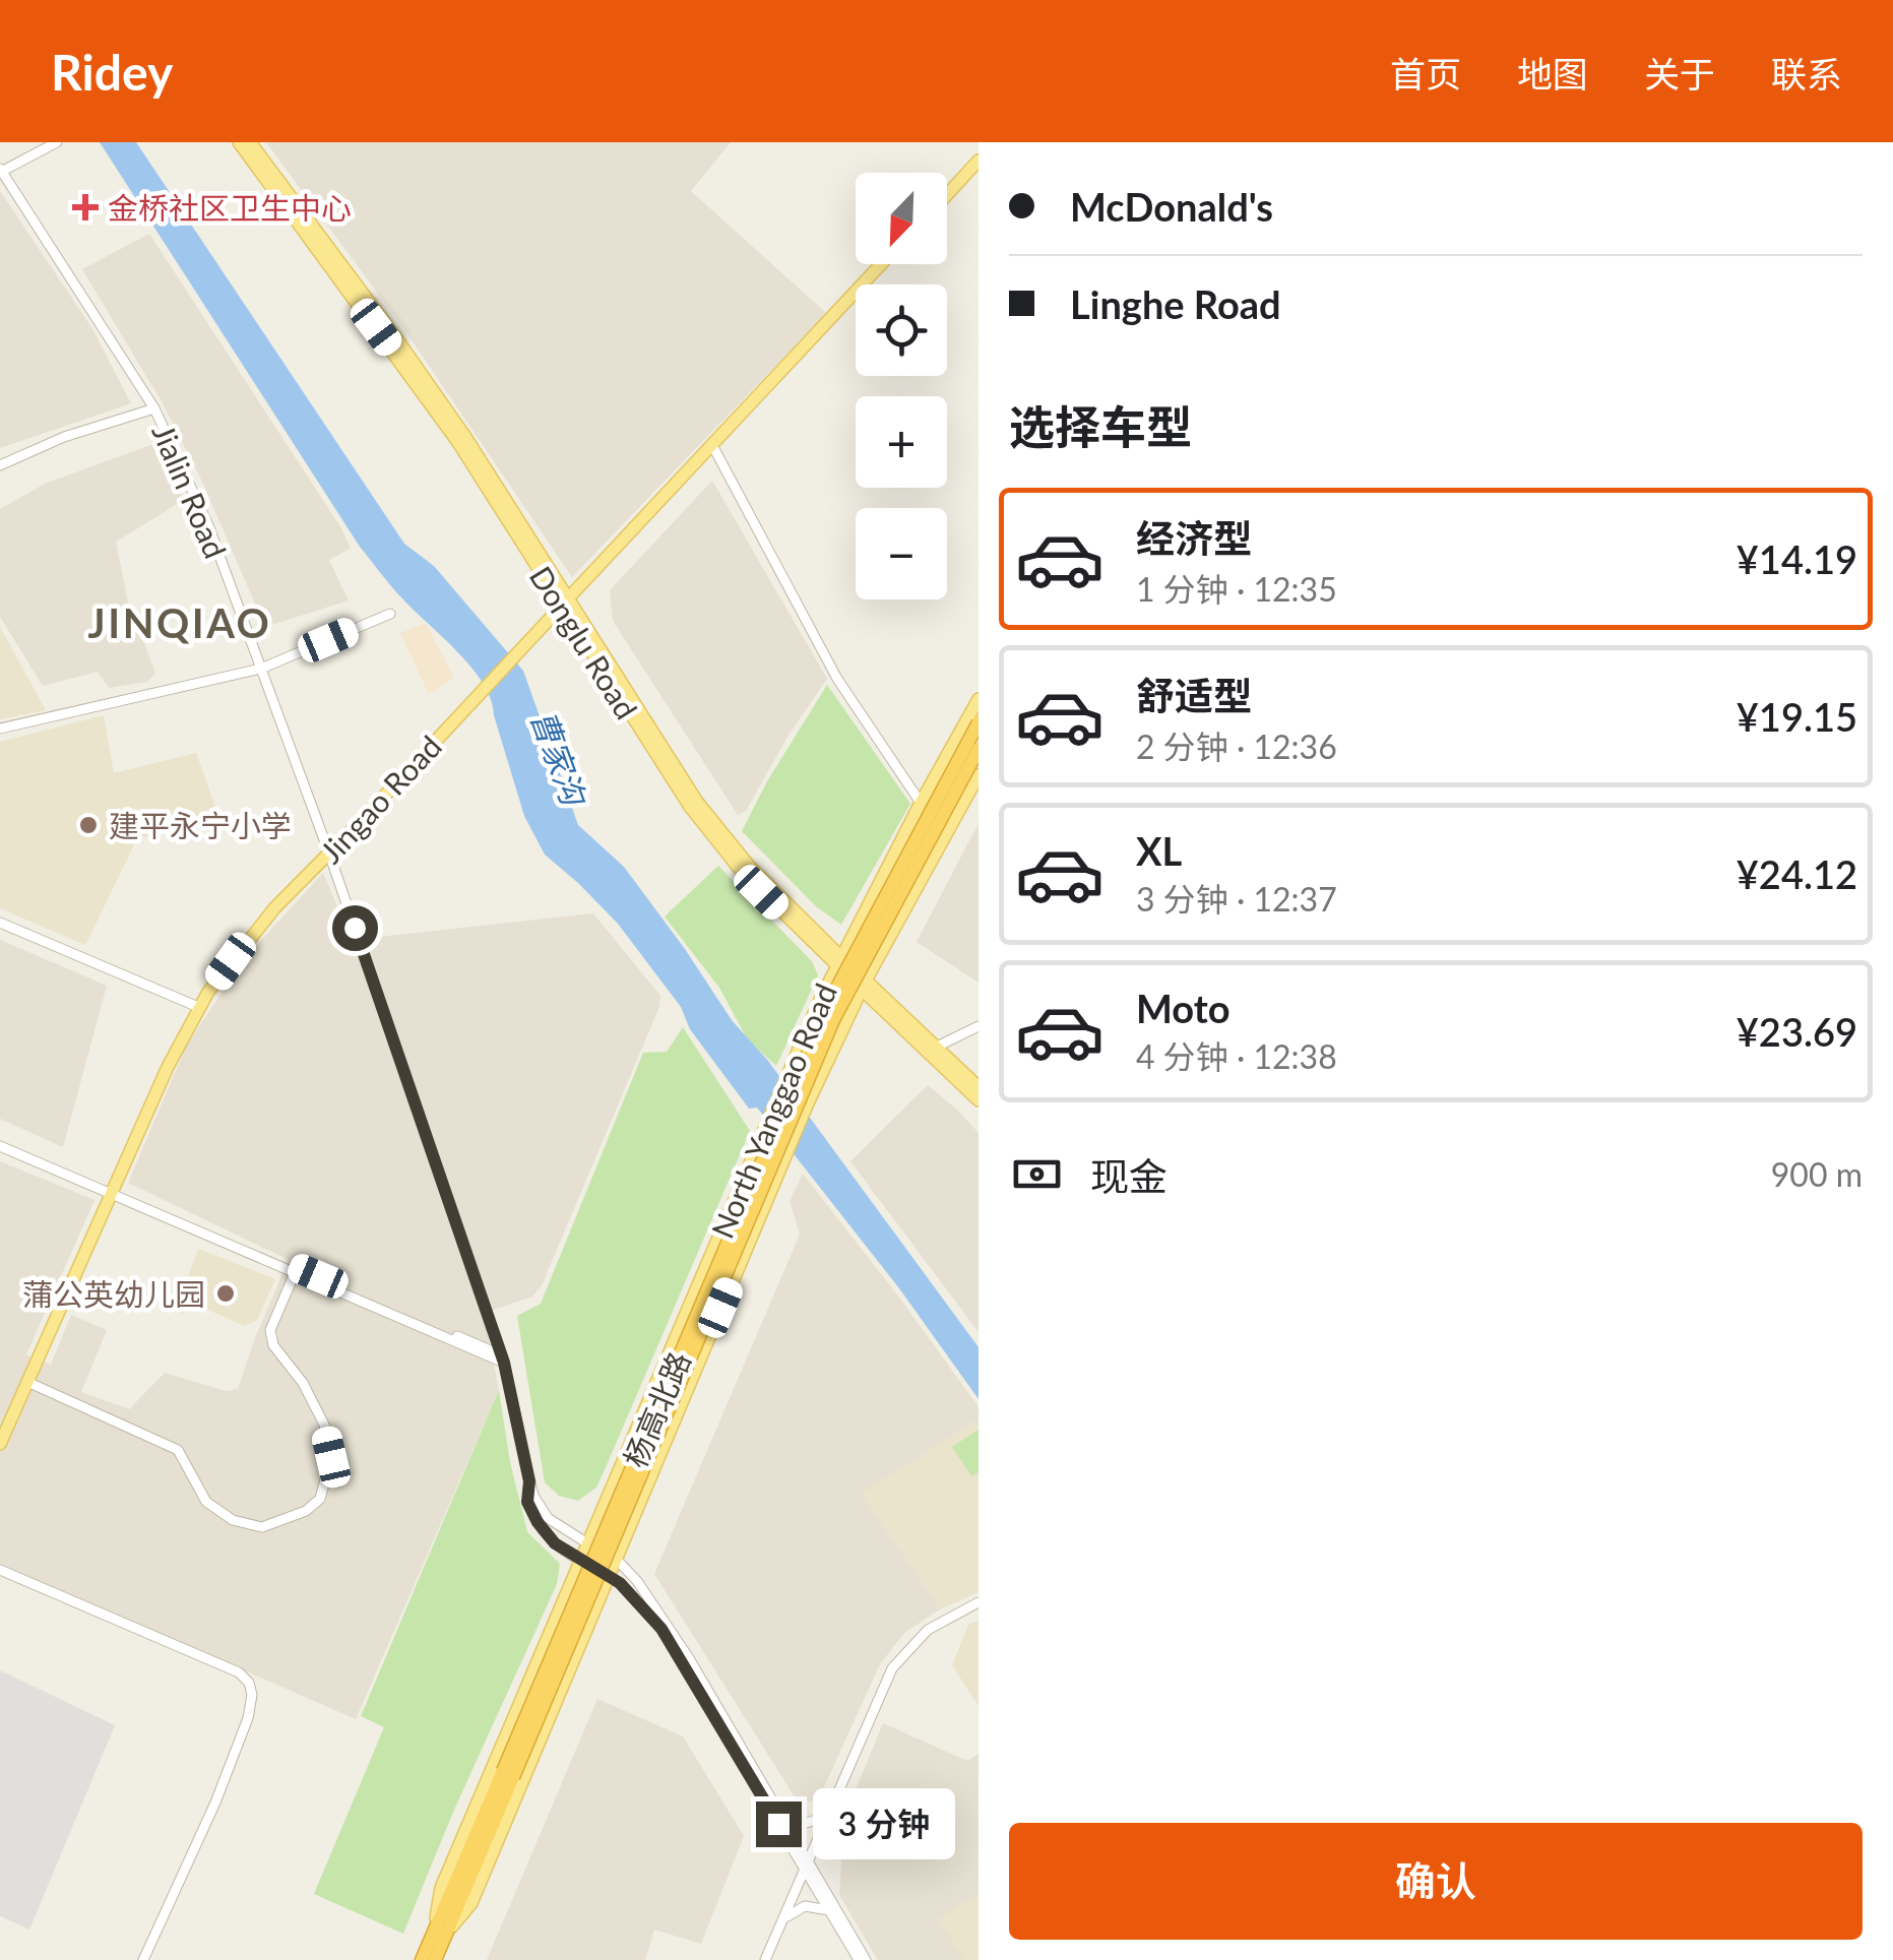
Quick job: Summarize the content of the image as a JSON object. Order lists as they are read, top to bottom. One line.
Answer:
{"streets":{"highway":["North Yanggao Road","杨高北路"],"main road":["Donglu Road","Jingao Road"],"street":["Jialin Road"]},"crossings":[["Jialin Road","Jingao Road"],["Jialin Road","North Yanggao Road"],["Donglu Road","Jingao Road"],["Donglu Road","North Yanggao Road"],["North Yanggao Road","杨高北路"]],"districts":["JINQIAO"],"water":["曹家沟"],"places":{"health":["金桥社区卫生中心"],"other":["建平永宁小学","蒲公英幼儿园"]},"north":"bottom left","page":{"header":"Ridey","nav":["首页","地图","关于","联系"],"banner":["McDonald's","Linghe Road"],"map_buttons":["+","−"],"heading":"选择车型","list":[{"name":"经济型","note":"1 分钟 · 12:35","value":"¥14.19"},{"name":"舒适型","note":"2 分钟 · 12:36","value":"¥19.15"},{"name":"XL","note":"3 分钟 · 12:37","value":"¥24.12"},{"name":"Moto","note":"4 分钟 · 12:38","value":"¥23.69"}],"pay":["现金","900 m"],"bubble":"3 分钟","buttons":"确认"}}
